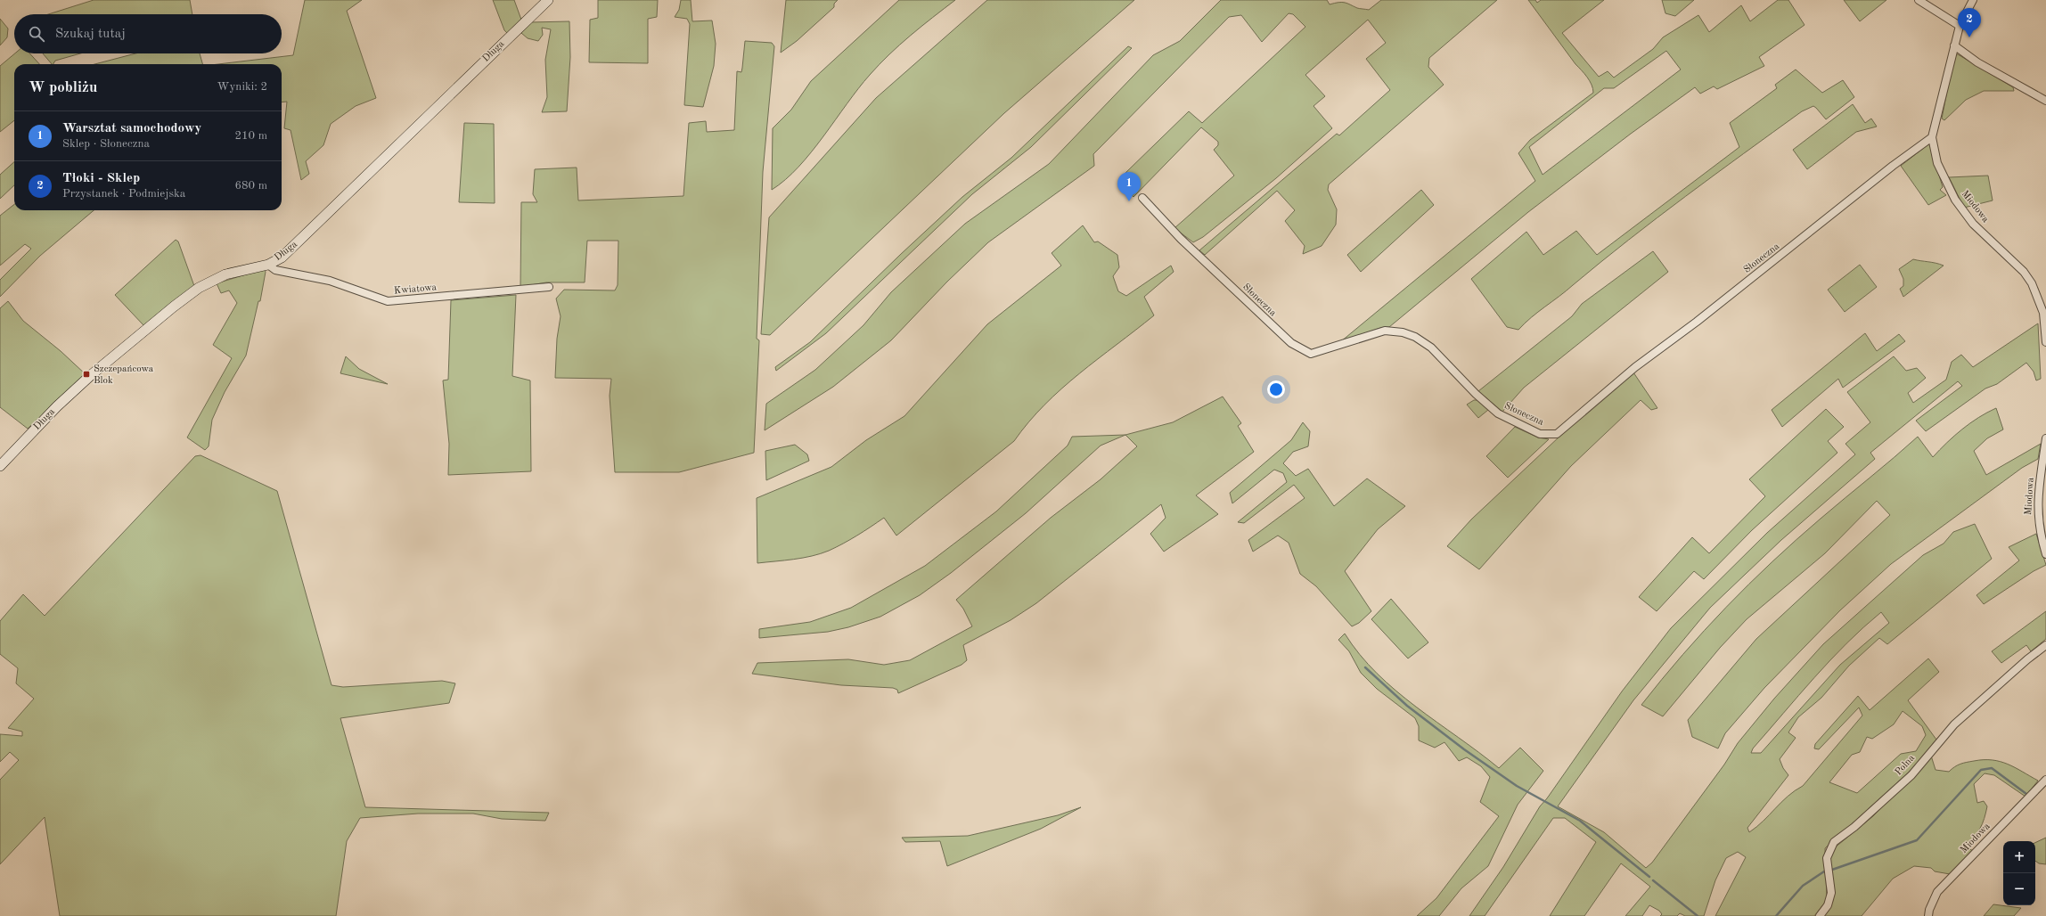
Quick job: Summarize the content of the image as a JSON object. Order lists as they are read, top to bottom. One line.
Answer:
{"streets":{"street":["Długa","Miodowa","Słoneczna","Kwiatowa","Polna"]},"crossings":[["Długa","Kwiatowa"],["Miodowa","Słoneczna"]],"places":{"transit":["Szczepańcowa Blok"]},"page":{"pins":["2","1"],"search":"Szukaj tutaj","heading":["W pobliżu","Wyniki: 2"],"list":[{"mark":"1","name":"Warsztat samochodowy","note":"Sklep · Słoneczna","value":"210 m"},{"mark":"2","name":"Tłoki - Sklep","note":"Przystanek · Podmiejska","value":"680 m"}],"map_buttons":["+","−"]}}
